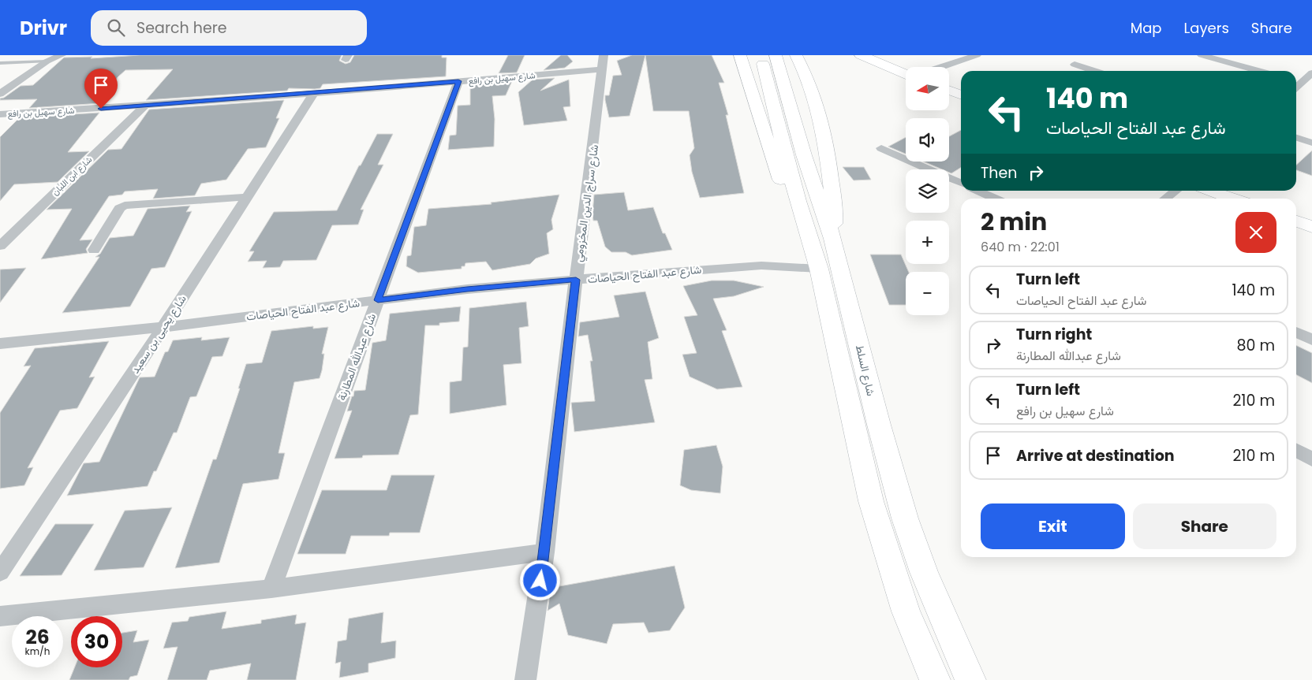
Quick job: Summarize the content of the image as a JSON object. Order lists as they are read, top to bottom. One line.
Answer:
{"streets":{"main road":["شارع السلط"],"street":["شارع سهيل بن رافع","شارع ابن اللبان","شارع سراج الدين المخزومي","شارع عبد الفتاح الحياصات","شارع يحيى بن سعيد","شارع عبدالله المطارنة"]},"crossings":[["شارع سهيل بن رافع","شارع ابن اللبان"],["شارع سهيل بن رافع","شارع سراج الدين المخزومي"],["شارع سهيل بن رافع","شارع يحيى بن سعيد"],["شارع سهيل بن رافع","شارع عبدالله المطارنة"],["شارع سراج الدين المخزومي","شارع عبد الفتاح الحياصات"],["شارع عبد الفتاح الحياصات","شارع يحيى بن سعيد"],["شارع عبد الفتاح الحياصات","شارع عبدالله المطارنة"],["شارع عبد الفتاح الحياصات","شارع السلط"]],"north":"left","page":{"header":"Drivr","search":"Search here","nav":["Map","Layers","Share"],"map_buttons":["+","−"],"turn":["140 m","شارع عبد الفتاح الحياصات"],"then":"Then","heading":["2 min","640 m · 22:01"],"list":[{"name":"Turn left","note":"شارع عبد الفتاح الحياصات","value":"140 m"},{"name":"Turn right","note":"شارع عبدالله المطارنة","value":"80 m"},{"name":"Turn left","note":"شارع سهيل بن رافع","value":"210 m"},{"name":"Arrive at destination","value":"210 m"}],"buttons":["Exit","Share"],"speed":"26 km/h","limit":"30"}}
